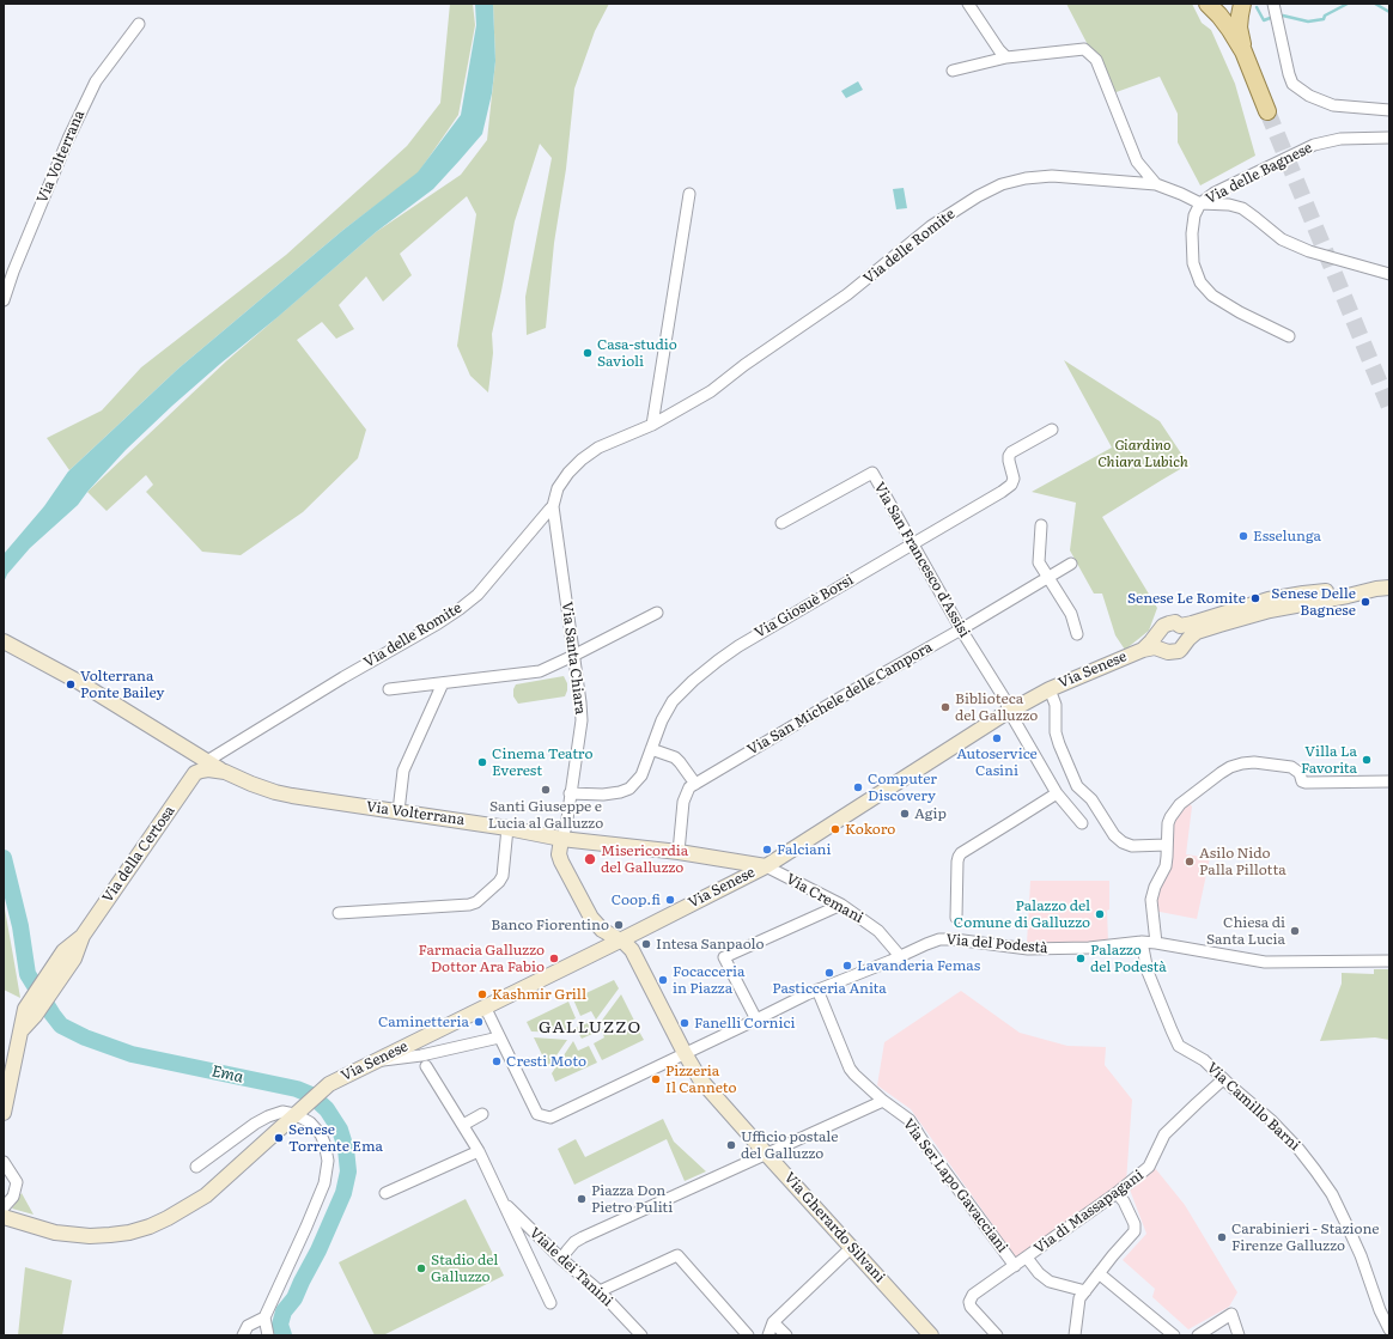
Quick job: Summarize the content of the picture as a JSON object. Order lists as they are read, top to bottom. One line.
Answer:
{"streets":{"main road":["Via Volterrana","Via Senese","Via della Certosa","Via Gherardo Silvani"],"street":["Via delle Bagnese","Via delle Romite","Via San Francesco d'Assisi","Via Giosuè Borsi","Via Santa Chiara","Via San Michele delle Campora","Via Cremani","Via del Podestà","Via Camillo Barni","Via Ser Lapo Gavacciani","Via di Massapagani","Viale dei Tanini"]},"crossings":[["Via Volterrana","Via delle Romite"],["Via Volterrana","Via Santa Chiara"],["Via Volterrana","Via Senese"],["Via Volterrana","Via San Michele delle Campora"],["Via Volterrana","Via della Certosa"],["Via Volterrana","Via Cremani"],["Via Volterrana","Via Gherardo Silvani"],["Via delle Bagnese","Via delle Romite"],["Via delle Romite","Via Santa Chiara"],["Via delle Romite","Via della Certosa"],["Via San Francesco d'Assisi","Via Giosuè Borsi"],["Via San Francesco d'Assisi","Via Senese"],["Via San Francesco d'Assisi","Via San Michele delle Campora"],["Via Giosuè Borsi","Via Santa Chiara"],["Via Santa Chiara","Via Gherardo Silvani"],["Via Senese","Via Cremani"],["Via Senese","Via del Podestà"],["Via Senese","Via Gherardo Silvani"],["Via Cremani","Via del Podestà"],["Via del Podestà","Via Camillo Barni"],["Via del Podestà","Via Ser Lapo Gavacciani"],["Via del Podestà","Via Gherardo Silvani"],["Via Camillo Barni","Via di Massapagani"],["Via Ser Lapo Gavacciani","Via di Massapagani"]],"districts":["GALLUZZO"],"water":["Ema"],"parks":["Giardino Chiara Lubich"],"places":["Casa-studio Savioli","Esselunga","Senese Le Romite","Senese Delle Bagnese","Volterrana Ponte Bailey","Biblioteca del Galluzzo","Autoservice Casini","Villa La Favorita","Cinema Teatro Everest","Computer Discovery","Santi Giuseppe e Lucia al Galluzzo","Agip","Kokoro","Falciani","Misericordia del Galluzzo","Asilo Nido Palla Pillotta","Coop.fi","Palazzo del Comune di Galluzzo","Banco Fiorentino","Chiesa di Santa Lucia","Intesa Sanpaolo","Farmacia Galluzzo Dottor Ara Fabio","Palazzo del Podestà","Lavanderia Femas","Pasticceria Anita","Focacceria in Piazza","Kashmir Grill","Caminetteria","Fanelli Cornici","Cresti Moto","Pizzeria Il Canneto","Senese Torrente Ema","Ufficio postale del Galluzzo","Piazza Don Pietro Puliti","Carabinieri - Stazione Firenze Galluzzo","Stadio del Galluzzo"]}
